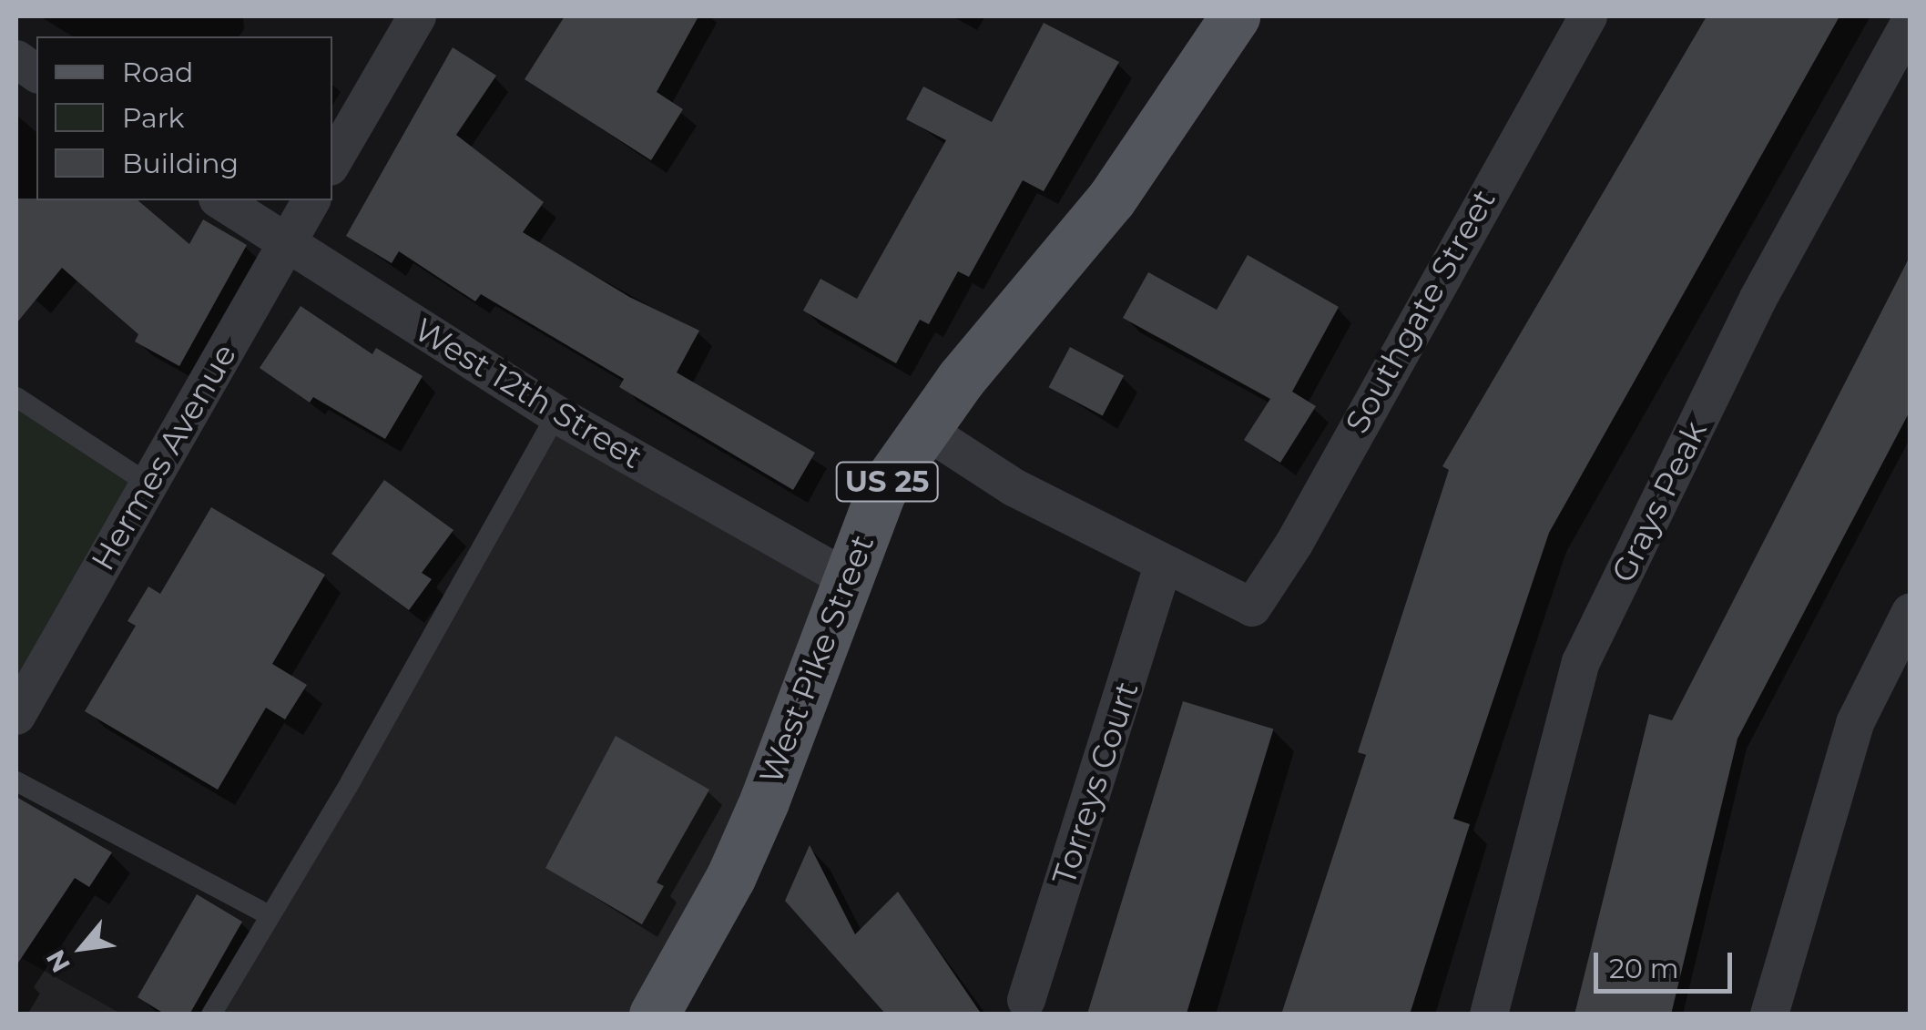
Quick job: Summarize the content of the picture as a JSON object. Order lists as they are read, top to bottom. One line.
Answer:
{"streets":{"main road":["US 25","West Pike Street"],"street":["Southgate Street","West 12th Street","Hermes Avenue","Grays Peak","Torreys Court"]},"crossings":[["Southgate Street","Torreys Court"],["West 12th Street","Hermes Avenue"],["West 12th Street","West Pike Street"]],"legend":["Road","Park","Building"],"scale_bar":"20 m","north":"bottom left"}
